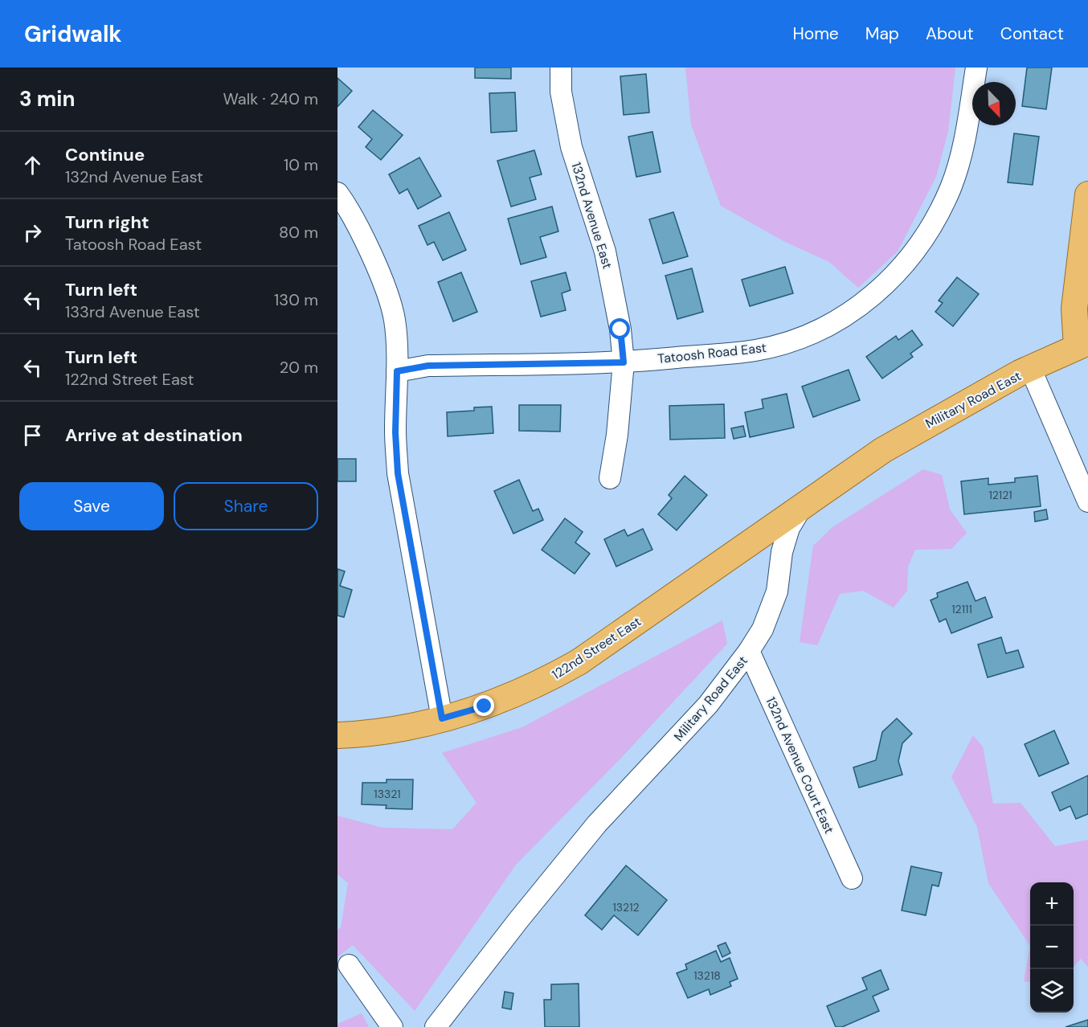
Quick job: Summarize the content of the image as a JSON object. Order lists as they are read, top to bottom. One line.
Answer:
{"streets":{"main road":["Military Road East","122nd Street East"],"street":["132nd Avenue East","Tatoosh Road East","132nd Avenue Court East"]},"crossings":[["132nd Avenue East","Tatoosh Road East"],["Military Road East","122nd Street East"],["Military Road East","132nd Avenue Court East"]],"house_numbers":["12121","12111","13321","13212","13218"],"north":"bottom right","page":{"header":"Gridwalk","nav":["Home","Map","About","Contact"],"heading":["3 min","Walk · 240 m"],"list":[["Continue","132nd Avenue East","10 m"],["Turn right","Tatoosh Road East","80 m"],["Turn left","133rd Avenue East","130 m"],["Turn left","122nd Street East","20 m"],"Arrive at destination"],"buttons":["Save","Share"],"map_buttons":["+","−"]}}
